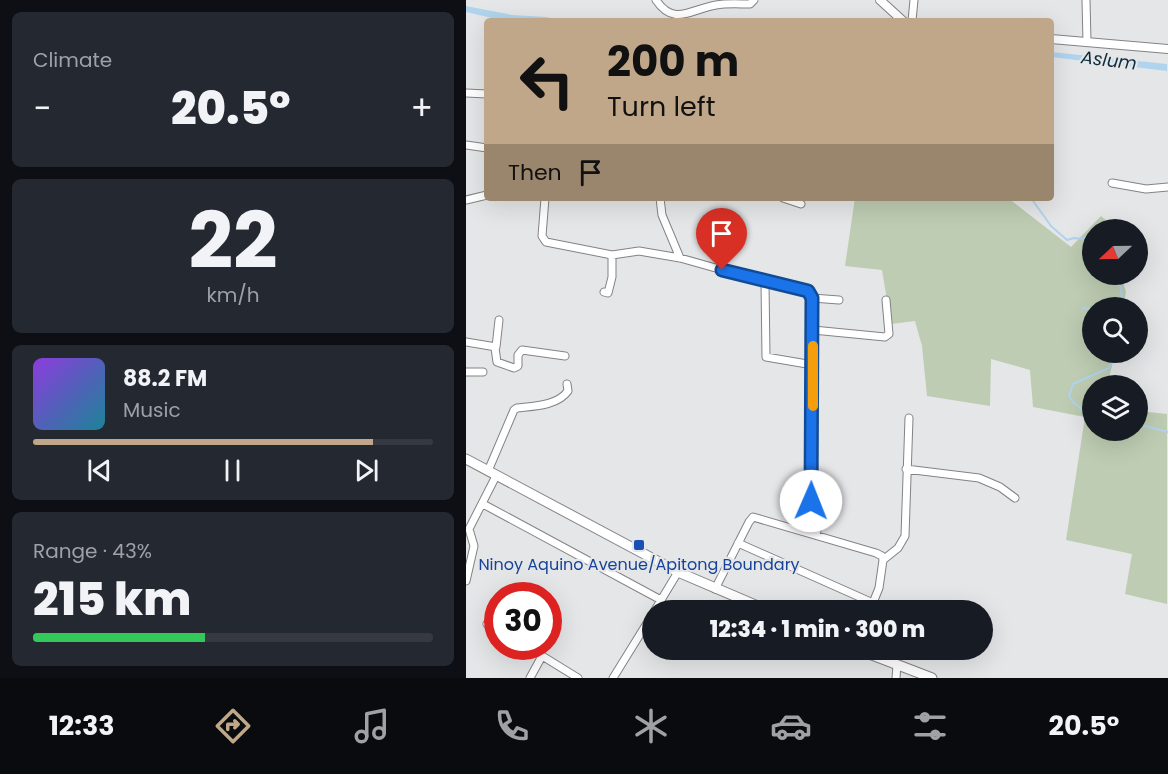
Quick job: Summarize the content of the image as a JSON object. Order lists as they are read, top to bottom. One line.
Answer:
{"water":["Aslum"],"places":{"transit":["Ninoy Aquino Avenue/Apitong Boundary"]},"north":"left","page":{"tile":["Climate",["22","km/h"],["Range · 43%","215 km"]],"turn":["200 m","Turn left"],"heat":["−","20.5°","+"],"then":"Then","song":["88.2 FM","Music"],"limit":"30","trip":"12:34 · 1 min · 300 m","tabs":["12:33","20.5°"]}}
